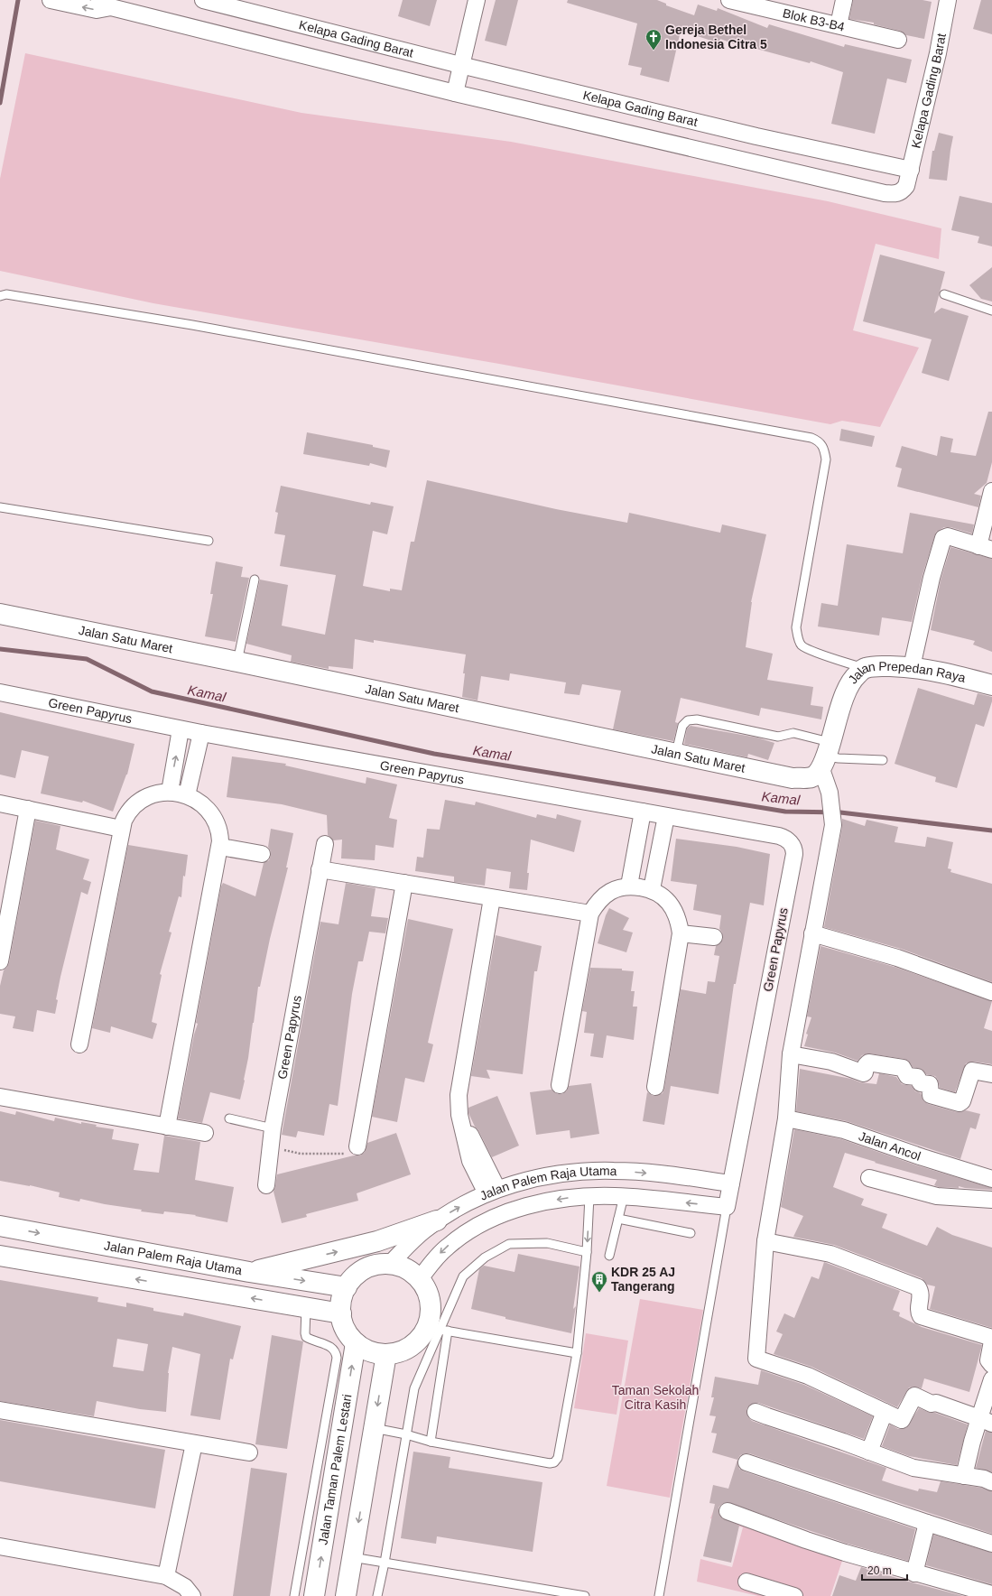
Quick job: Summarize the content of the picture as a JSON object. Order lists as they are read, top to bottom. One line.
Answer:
{"streets":{"street":["Blok B3-B4","Kelapa Gading Barat","Jalan Satu Maret","Jalan Prepedan Raya","Green Papyrus","Jalan Ancol","Jalan Palem Raja Utama","Jalan Taman Palem Lestari"]},"crossings":[["Jalan Satu Maret","Jalan Prepedan Raya"],["Green Papyrus","Jalan Palem Raja Utama"],["Jalan Palem Raja Utama","Jalan Taman Palem Lestari"]],"water":["Kamal"],"parks":["Taman Sekolah Citra Kasih"],"places":{"church":["Gereja Bethel Indonesia Citra 5"],"building":["KDR 25 AJ Tangerang"]},"scale_bar":"20 m"}
